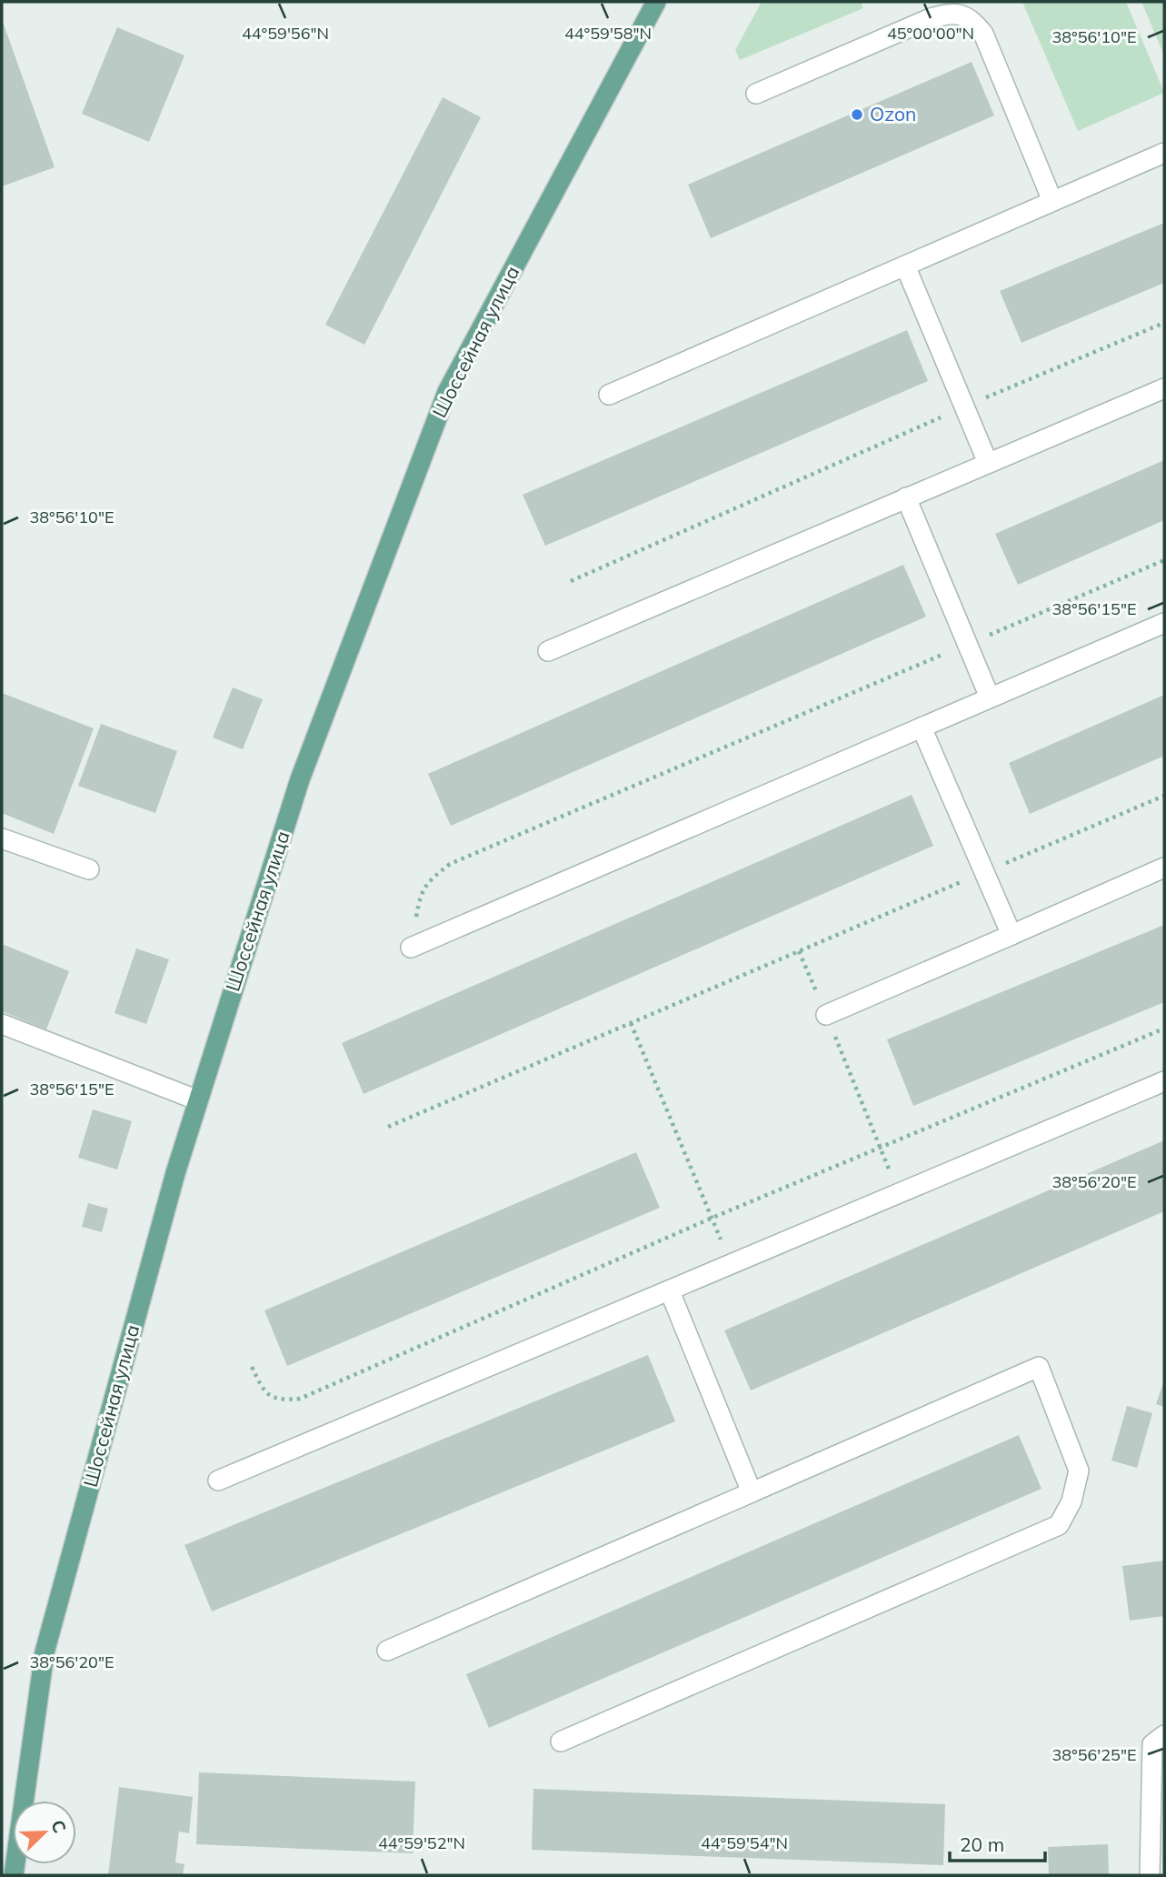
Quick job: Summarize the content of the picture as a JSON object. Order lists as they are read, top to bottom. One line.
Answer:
{"streets":{"main road":["Шоссейная улица"]},"places":["Ozon"],"scale_bar":"20 m","north":"top right","coordinates":["44°59'56\"N","44°59'58\"N","45°00'00\"N","38°56'10\"E","38°56'15\"E","38°56'20\"E","38°56'25\"E","44°59'52\"N","44°59'54\"N"]}
